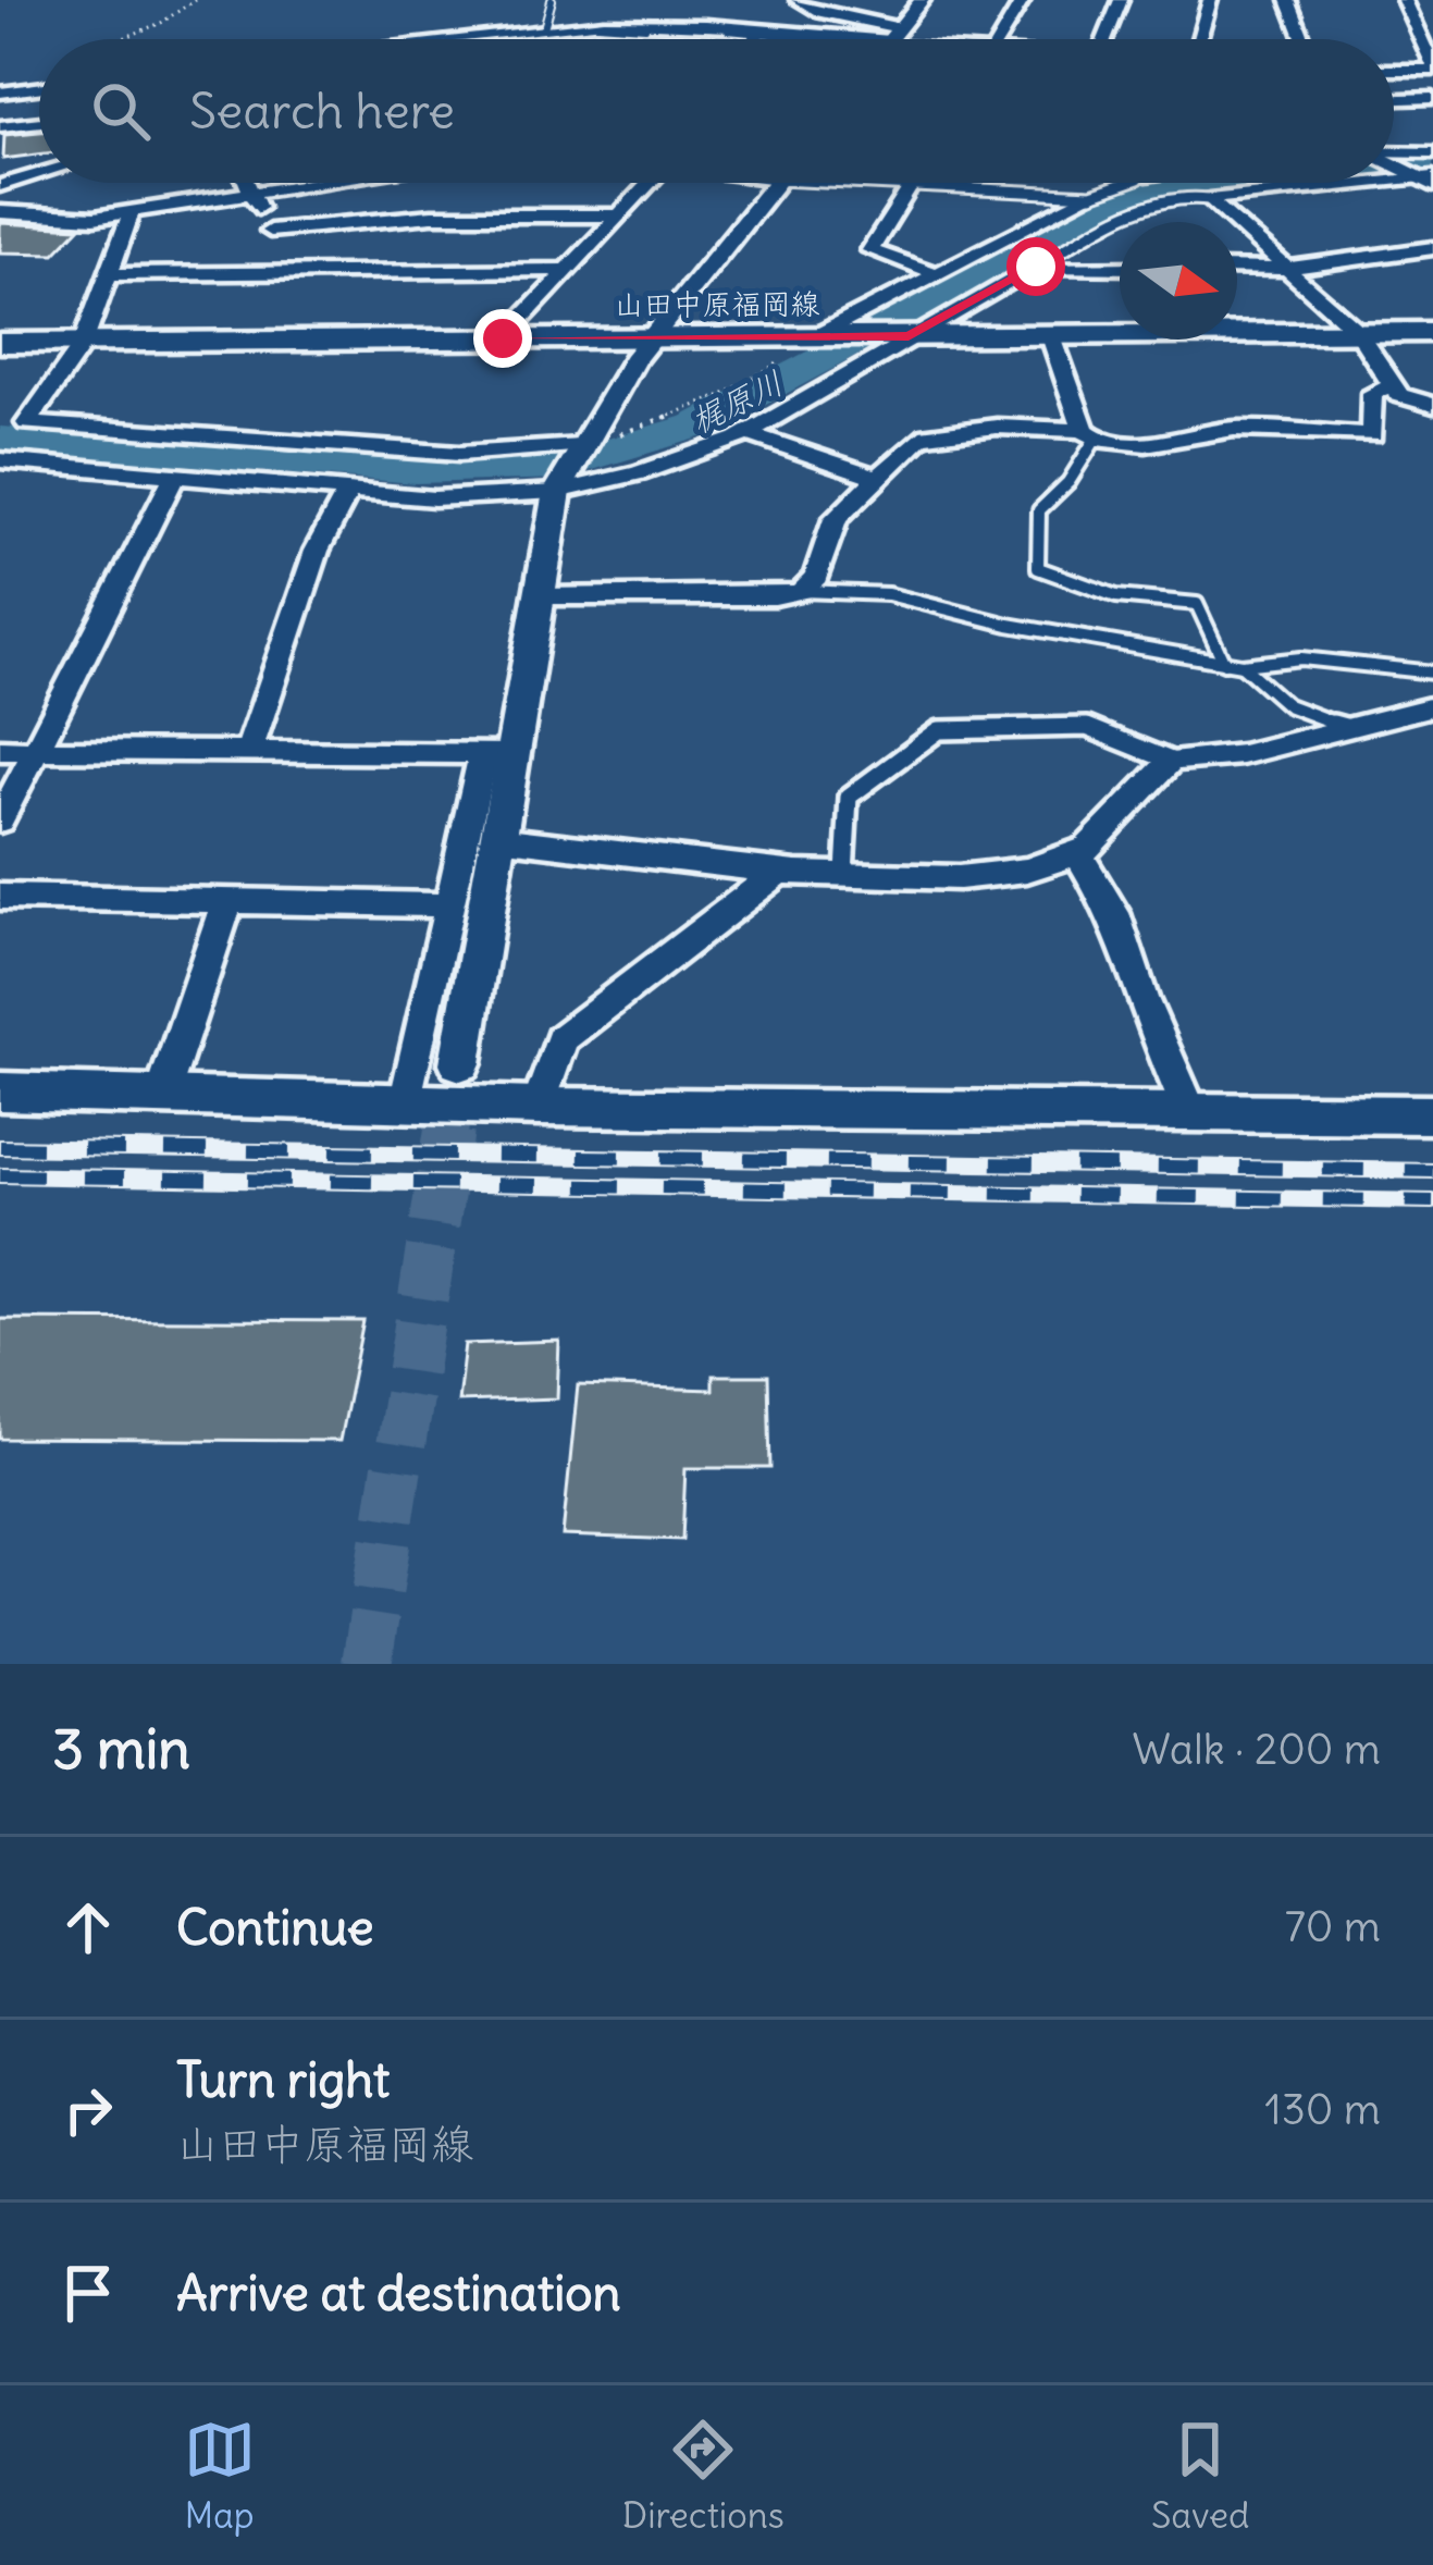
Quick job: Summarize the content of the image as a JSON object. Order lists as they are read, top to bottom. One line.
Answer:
{"streets":{"main road":["山田中原福岡線"]},"water":["梶原川"],"north":"right","page":{"search":"Search here","heading":["3 min","Walk · 200 m"],"list":[["Continue","70 m"],["Turn right","山田中原福岡線","130 m"],"Arrive at destination"],"nav":["Map","Directions","Saved"]}}
